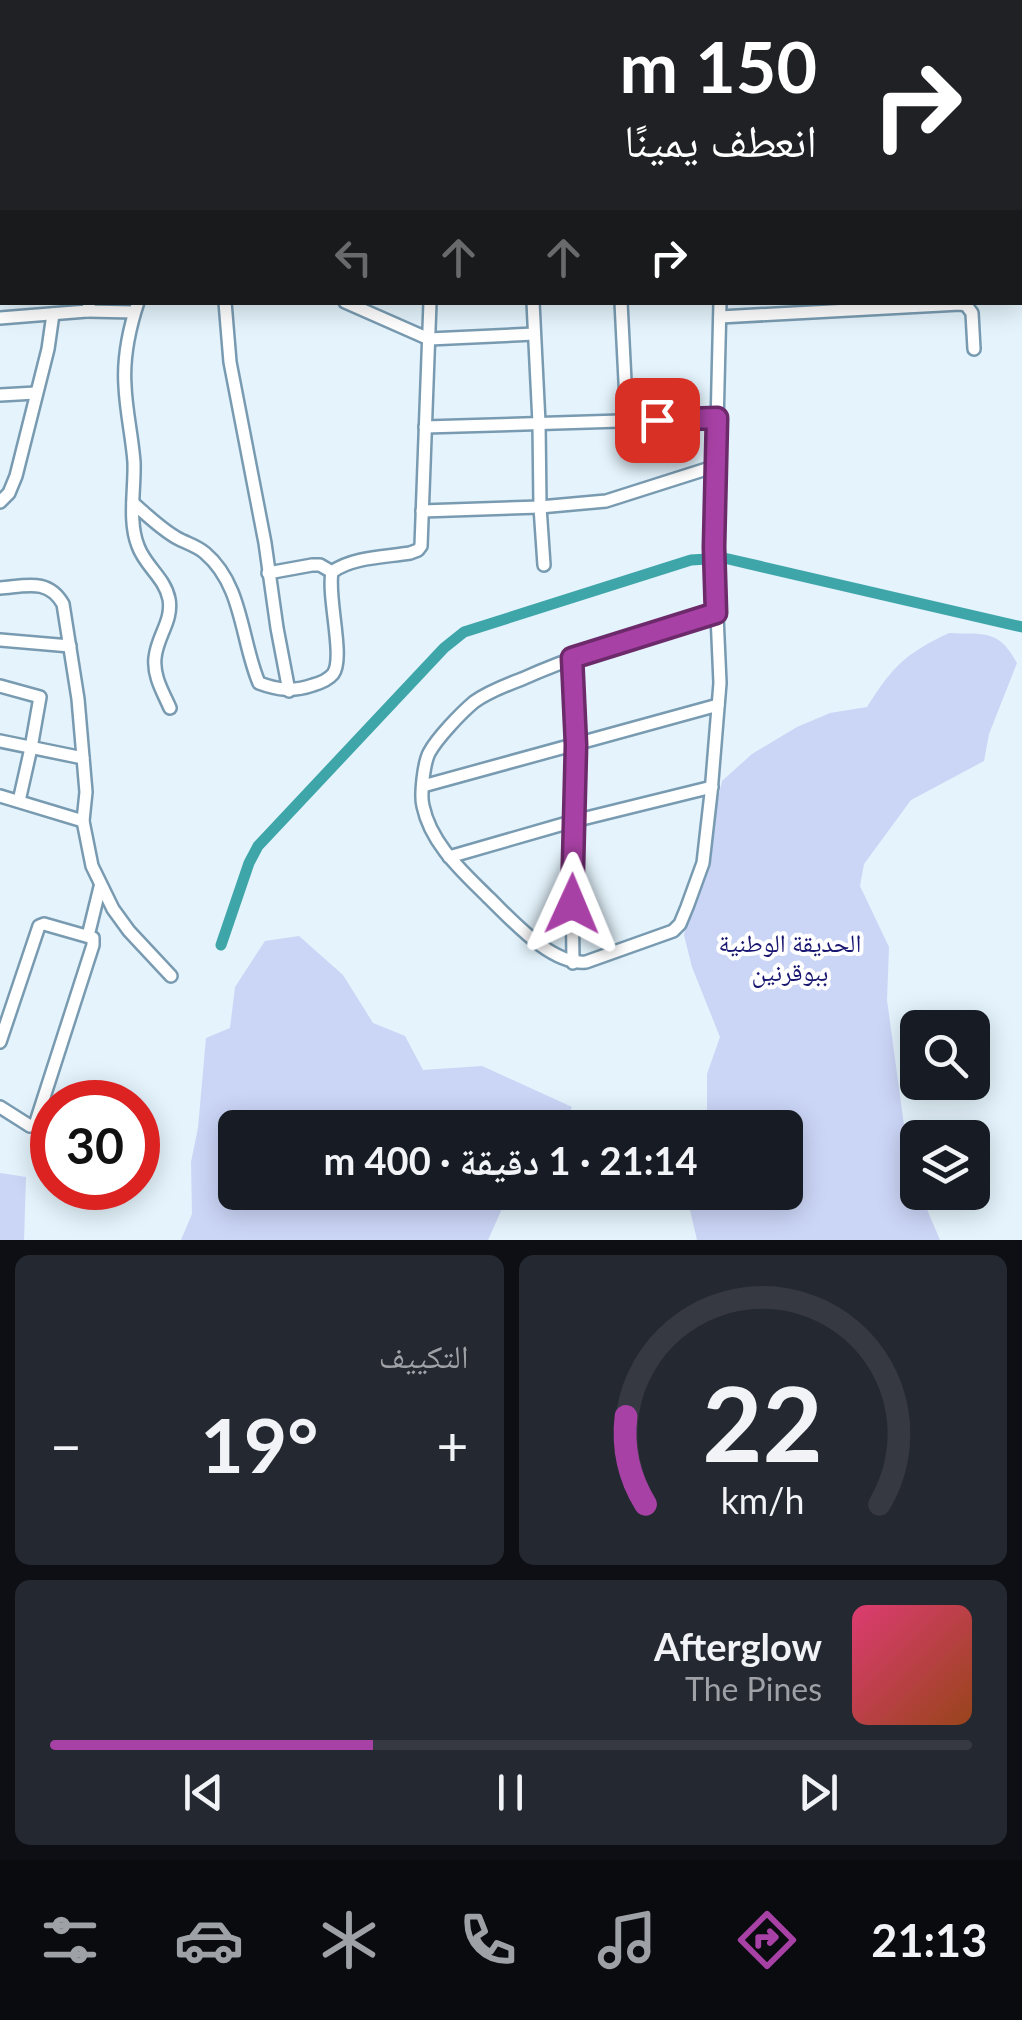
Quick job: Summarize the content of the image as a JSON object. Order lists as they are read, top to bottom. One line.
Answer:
{"parks":["الحديقة الوطنية ببوقرنين"],"page":{"turn":["150 m","انعطف يمينًا"],"limit":"30","trip":"21:14 · 1 دقيقة · 400 m","tile":"التكييف","heat":["−","19°","+"],"song":["Afterglow","The Pines"],"tabs":"21:13","gauge":["22","km/h"]}}
